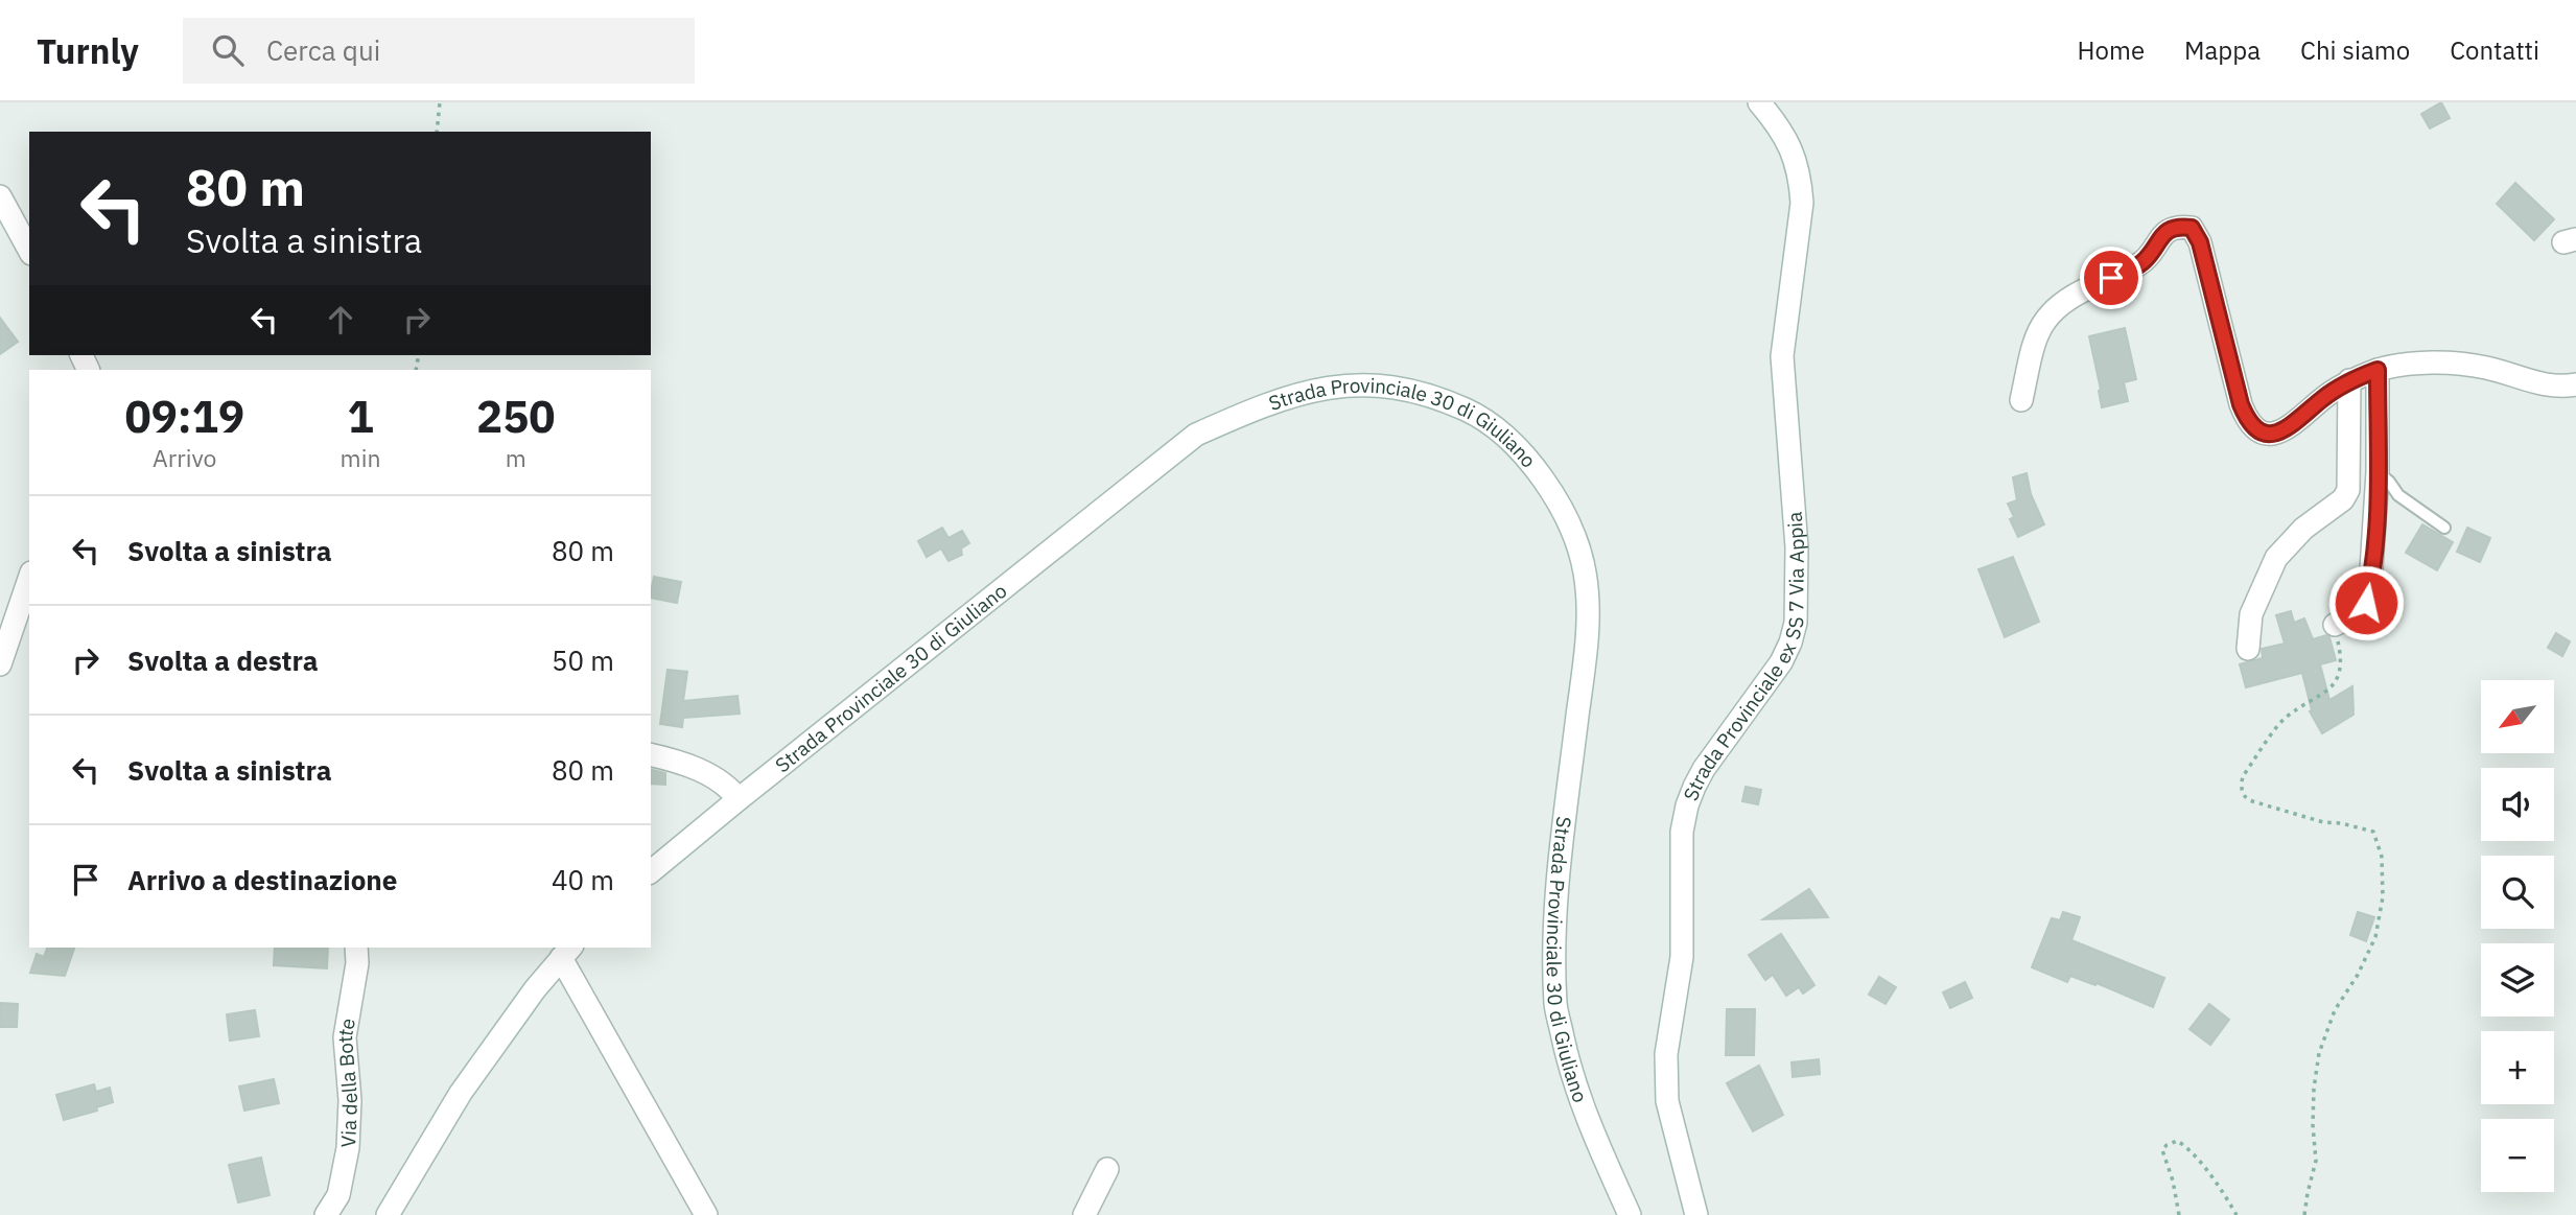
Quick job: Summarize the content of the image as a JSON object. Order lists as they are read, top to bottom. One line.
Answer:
{"streets":{"street":["Strada Provinciale 30 di Giuliano","Strada Provinciale ex SS 7 Via Appia","Via della Botte"]},"north":"bottom left","page":{"header":"Turnly","search":"Cerca qui","nav":["Home","Mappa","Chi siamo","Contatti"],"turn":["80 m","Svolta a sinistra"],"eta":["09:19","Arrivo","1","min","250","m"],"list":[{"name":"Svolta a sinistra","value":"80 m"},{"name":"Svolta a destra","value":"50 m"},{"name":"Svolta a sinistra","value":"80 m"},{"name":"Arrivo a destinazione","value":"40 m"}],"map_buttons":["+","−"]}}
